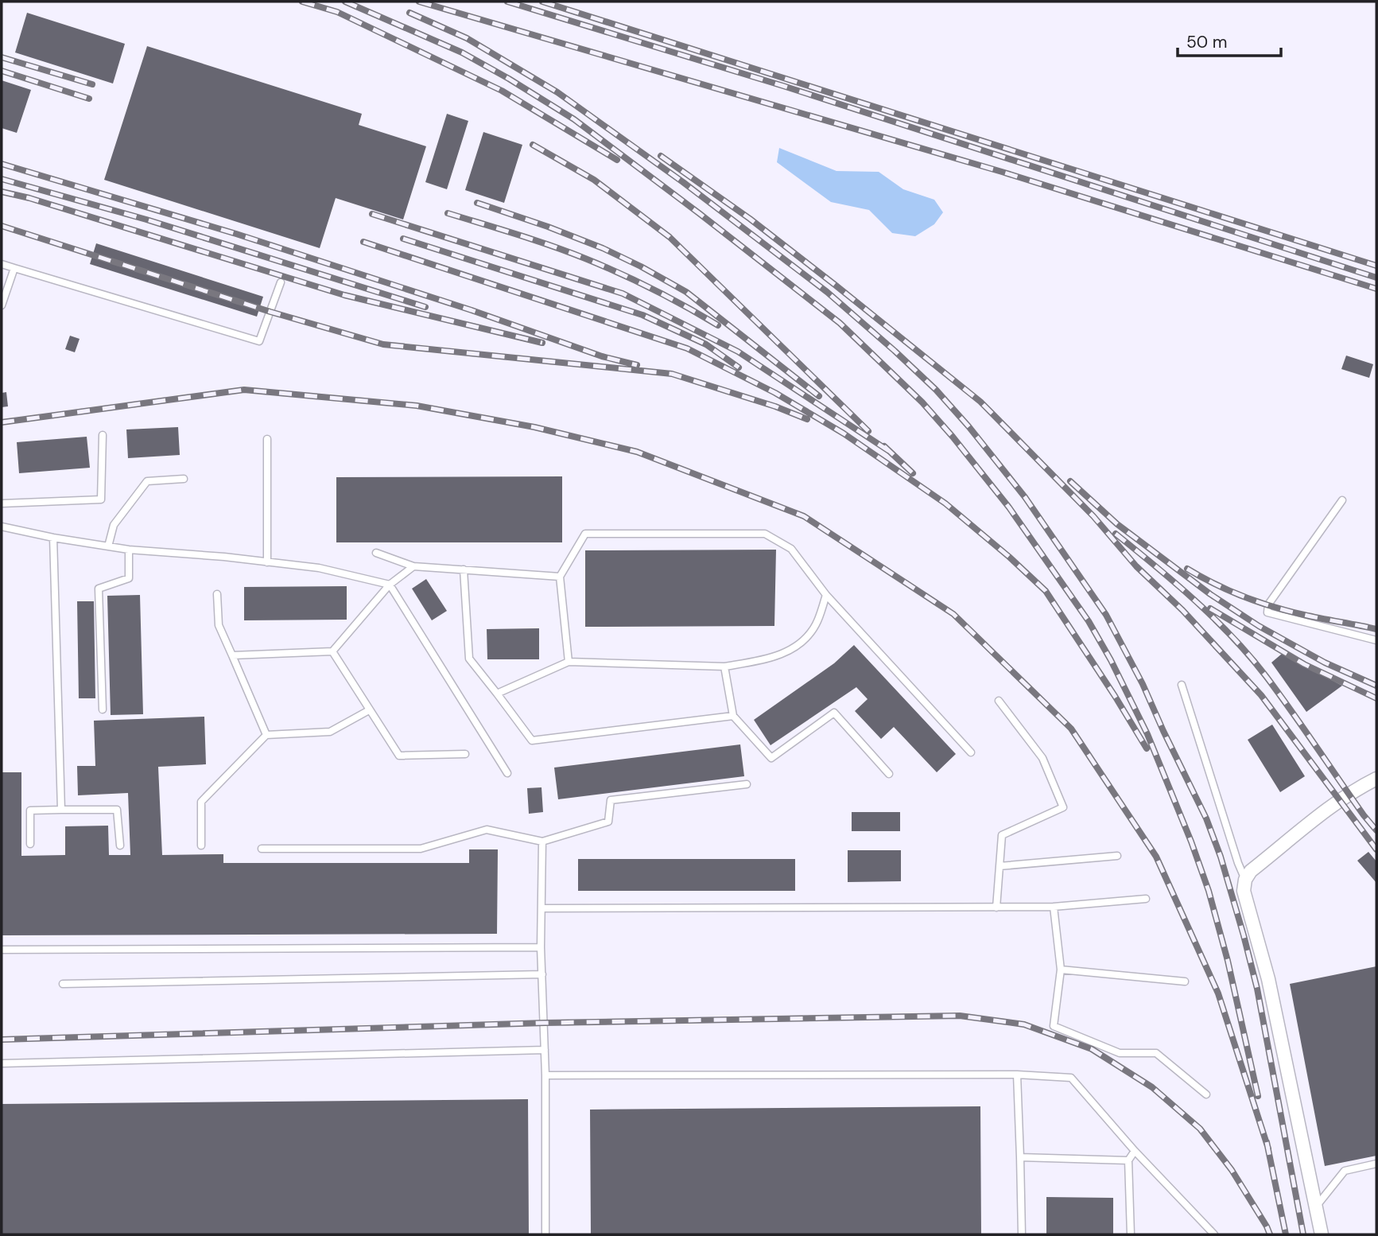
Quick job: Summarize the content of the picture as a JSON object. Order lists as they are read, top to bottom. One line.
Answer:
{"scale_bar":"50 m"}
